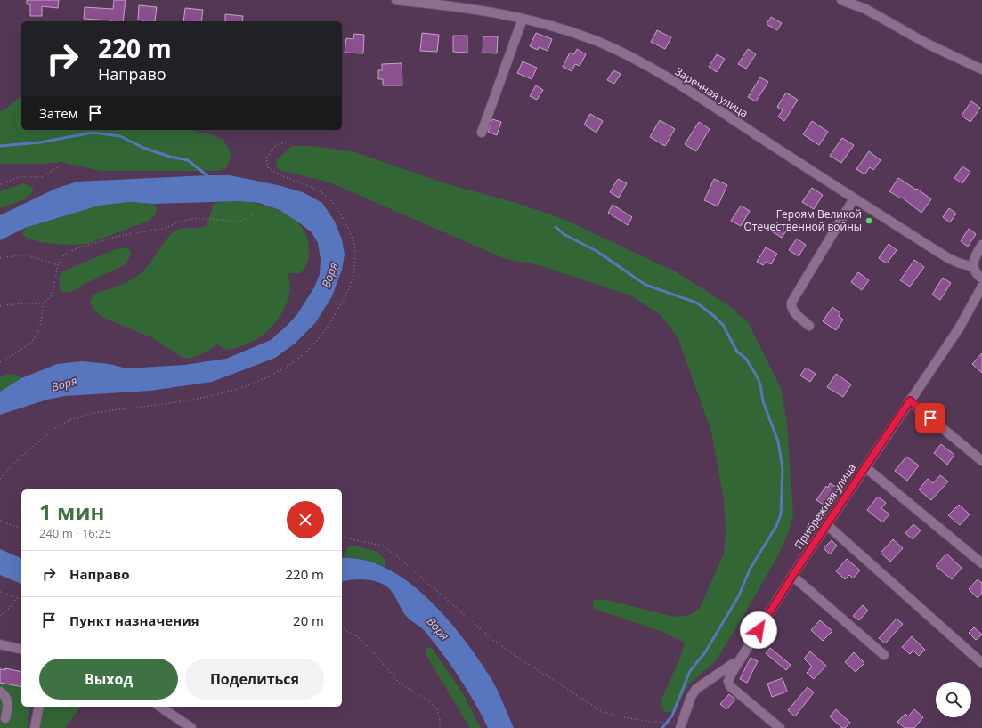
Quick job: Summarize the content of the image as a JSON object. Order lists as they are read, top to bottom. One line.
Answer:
{"streets":{"street":["Заречная улица","Прибрежная улица"]},"water":["Воря"],"places":["Героям Великой Отечественной войны"],"page":{"turn":["220 m","Направо"],"then":"Затем","heading":["1 мин","240 m · 16:25"],"list":[{"name":"Направо","value":"220 m"},{"name":"Пункт назначения","value":"20 m"}],"buttons":["Выход","Поделиться"]}}
